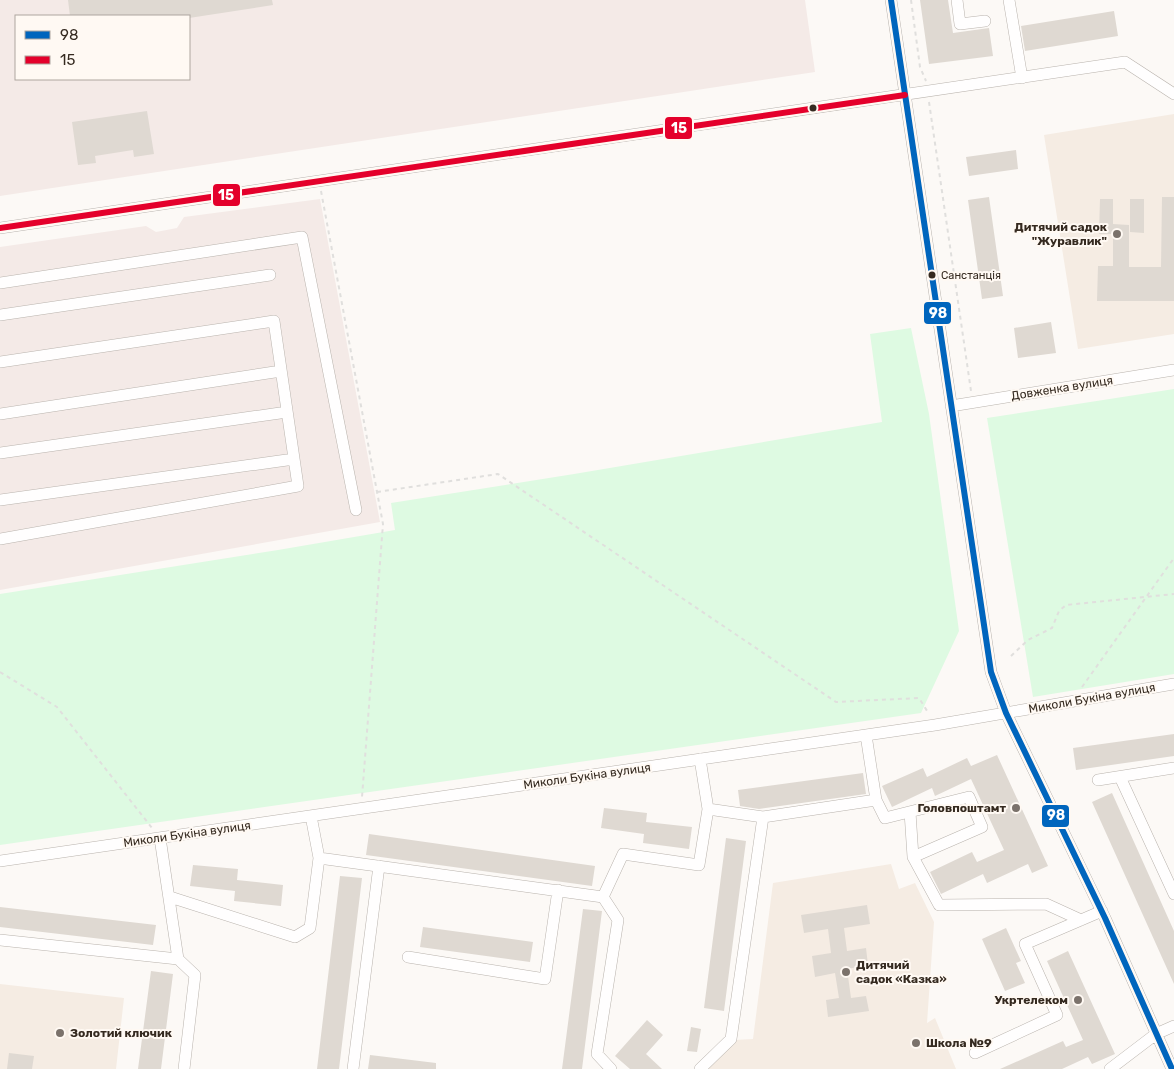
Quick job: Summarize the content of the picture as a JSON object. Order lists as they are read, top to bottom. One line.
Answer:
{"streets":{"street":["Довженка вулиця","Миколи Букіна вулиця"]},"places":["Дитячий садок \"Журавлик\"","Санстанція","Головпоштамт","Дитячий садок «Казка»","Укртелеком","Золотий ключик","Школа №9"],"lines":["transit line 98","transit line 15"],"legend":["98","15"]}
